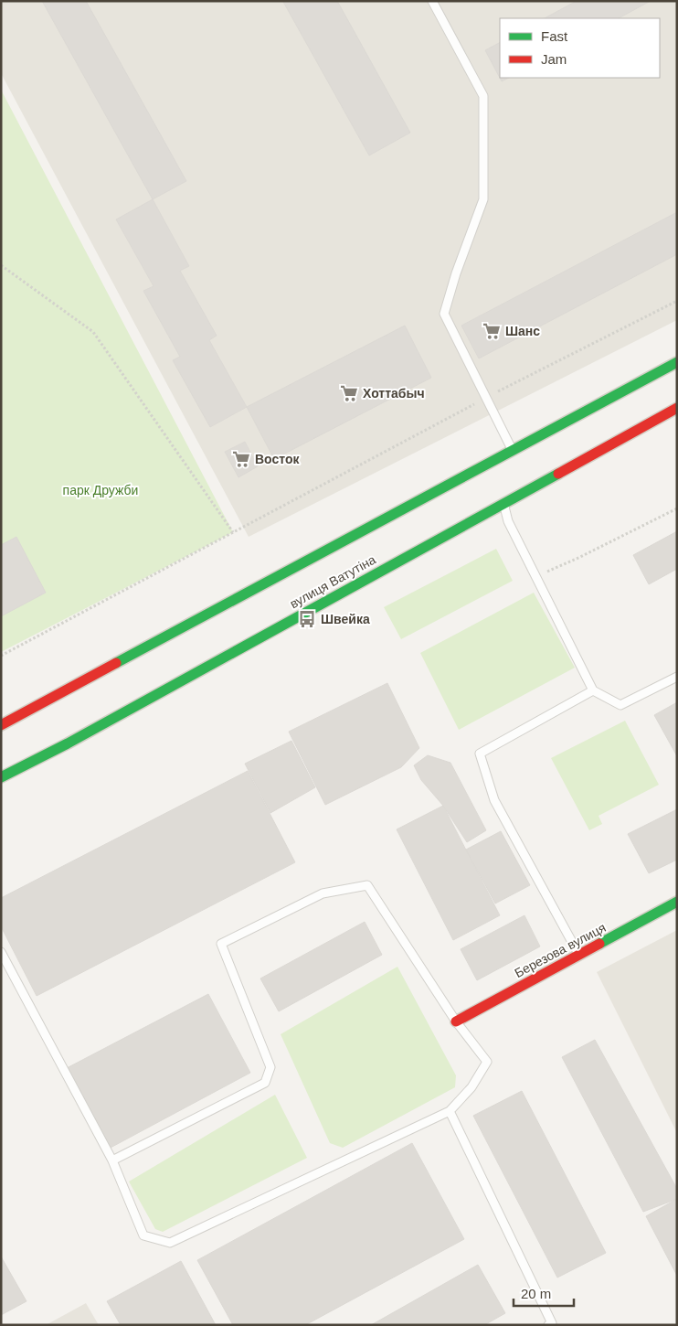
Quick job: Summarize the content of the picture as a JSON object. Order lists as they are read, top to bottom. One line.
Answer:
{"streets":{"main road":["вулиця Ватутіна","Березова вулиця"]},"parks":["парк Дружби"],"places":{"supermarket":["Шанс","Хоттабыч","Восток"],"bus stop":["Швейка"]},"legend":["Fast","Jam"],"scale_bar":"20 m"}
